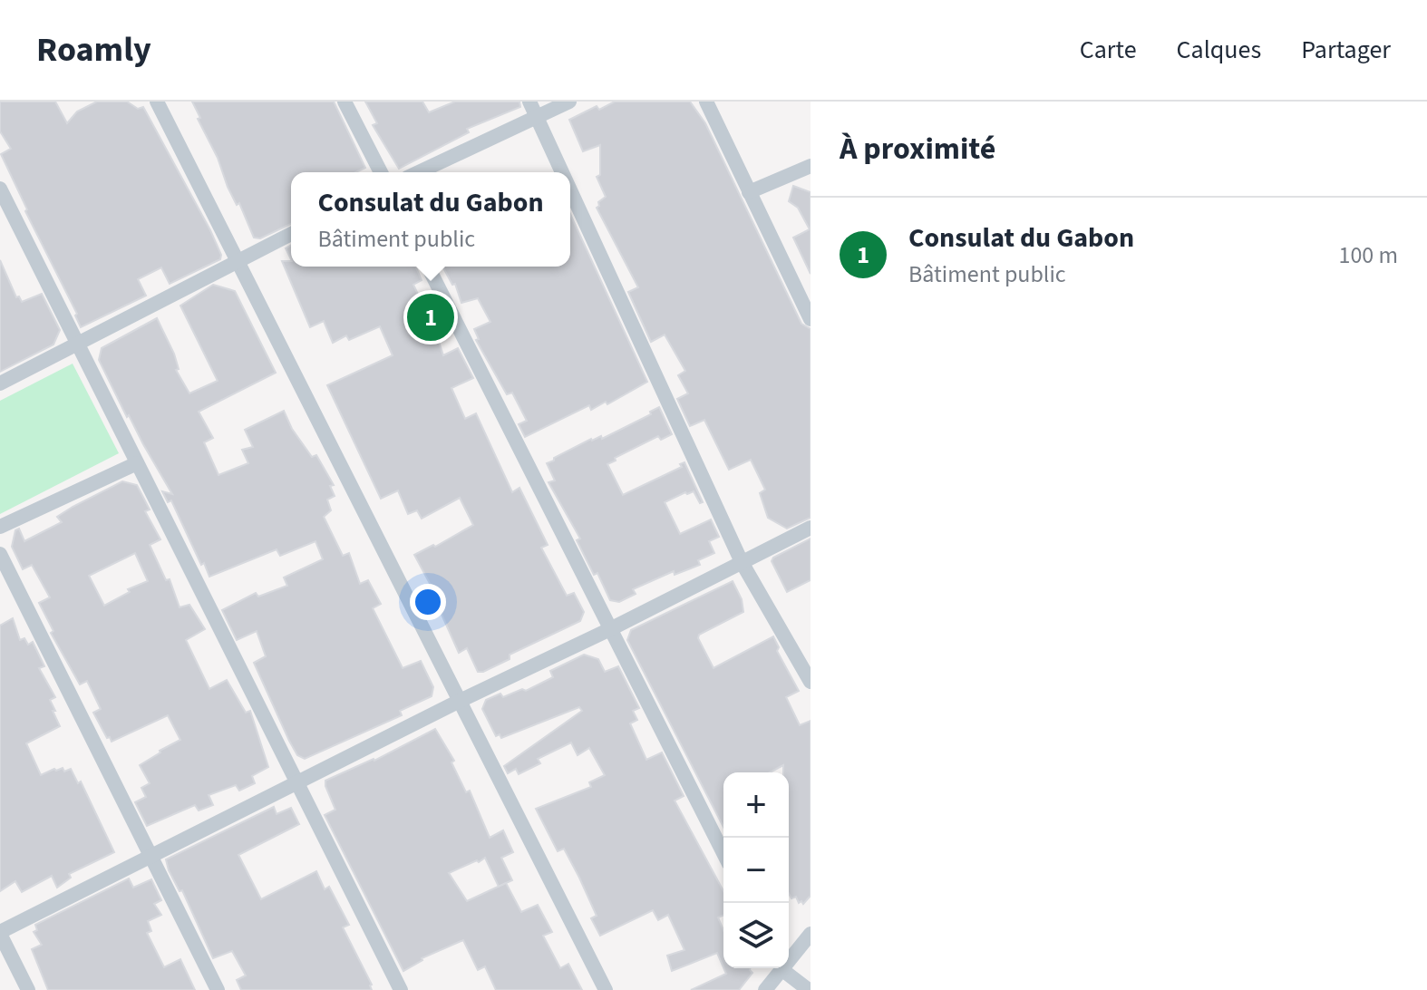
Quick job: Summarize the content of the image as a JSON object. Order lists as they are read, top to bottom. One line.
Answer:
{"page":{"header":"Roamly","nav":["Carte","Calques","Partager"],"heading":"À proximité","popup":["Consulat du Gabon","Bâtiment public"],"list":[{"mark":"1","name":"Consulat du Gabon","note":"Bâtiment public","value":"100 m"}],"pins":"1","map_buttons":["+","−"]}}
